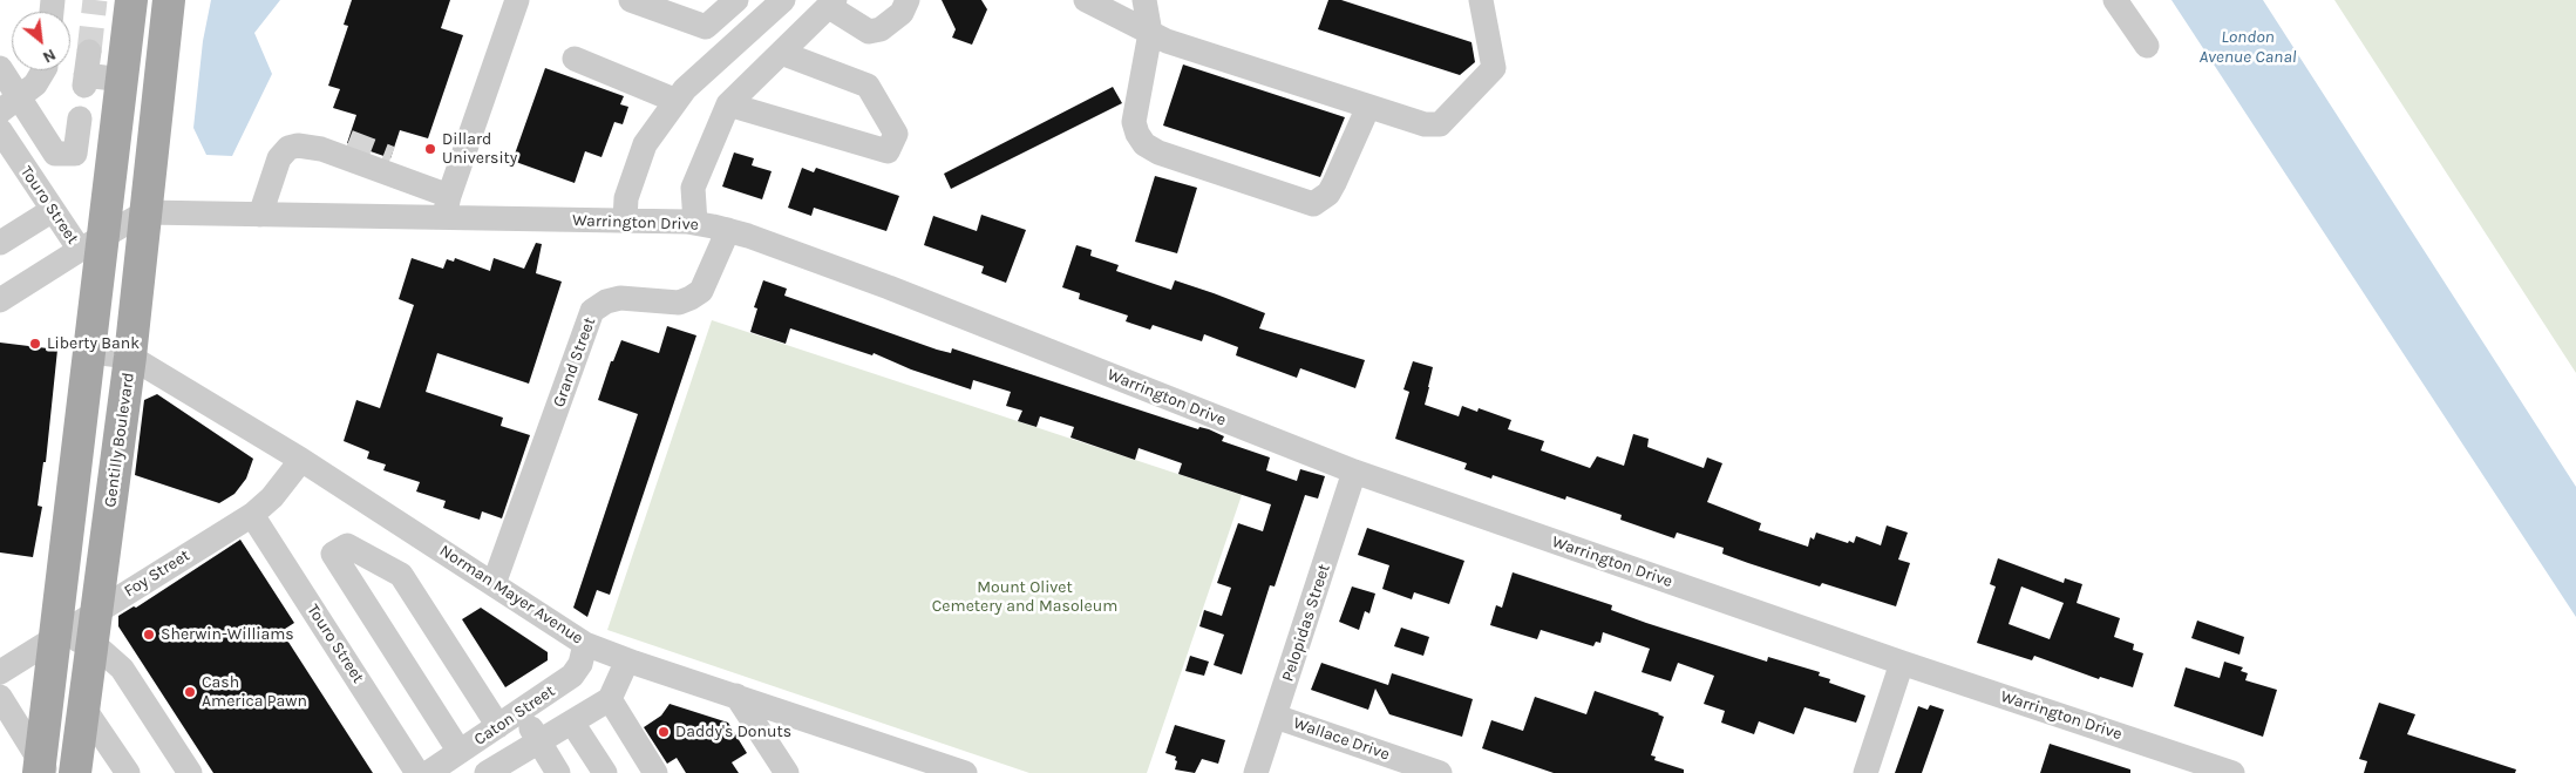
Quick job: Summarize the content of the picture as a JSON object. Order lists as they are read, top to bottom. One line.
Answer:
{"streets":{"main road":["Gentilly Boulevard"],"street":["Touro Street","Warrington Drive","Grand Street","Foy Street","Norman Mayer Avenue","Pelopidas Street","Caton Street","Wallace Drive"]},"crossings":[["Touro Street","Foy Street"],["Warrington Drive","Grand Street"],["Warrington Drive","Gentilly Boulevard"],["Warrington Drive","Pelopidas Street"],["Grand Street","Norman Mayer Avenue"],["Gentilly Boulevard","Foy Street"],["Gentilly Boulevard","Norman Mayer Avenue"],["Foy Street","Norman Mayer Avenue"],["Norman Mayer Avenue","Caton Street"],["Pelopidas Street","Wallace Drive"]],"water":["London Avenue Canal"],"parks":["Mount Olivet Cemetery and Masoleum"],"places":["Dillard University","Liberty Bank","Sherwin-Williams","Cash America Pawn","Daddy's Donuts"],"north":"bottom right"}
